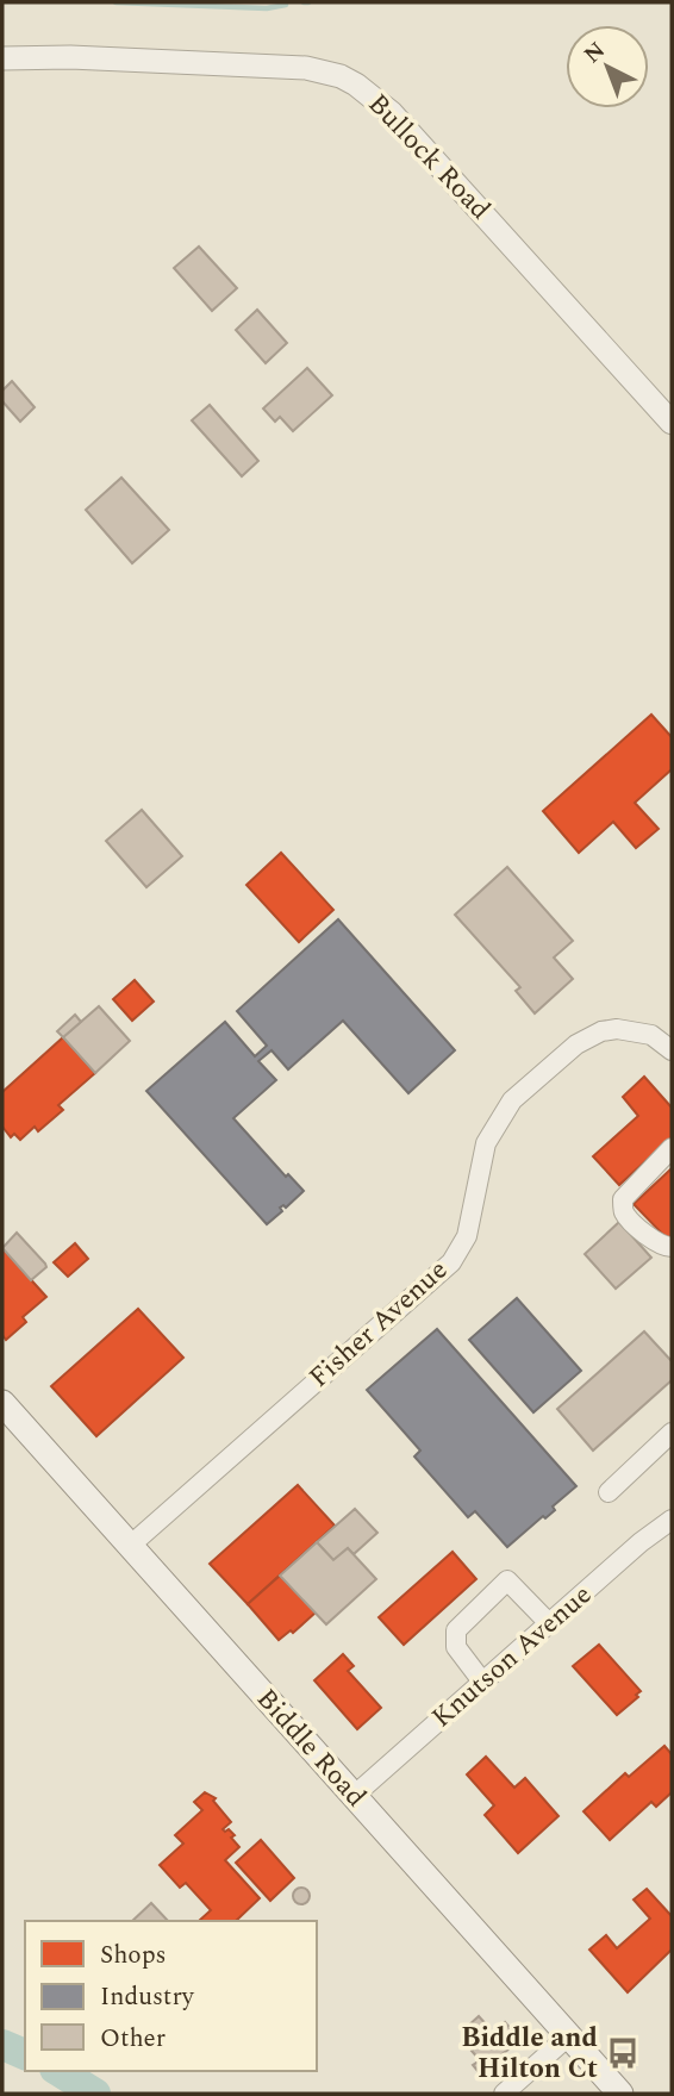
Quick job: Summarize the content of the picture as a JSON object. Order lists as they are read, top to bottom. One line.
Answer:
{"streets":{"main road":["Biddle Road"],"street":["Bullock Road","Fisher Avenue","Knutson Avenue"]},"crossings":[["Fisher Avenue","Biddle Road"],["Knutson Avenue","Biddle Road"]],"places":{"bus stop":["Biddle and Hilton Ct"]},"legend":["Shops","Industry","Other"],"north":"top left"}
